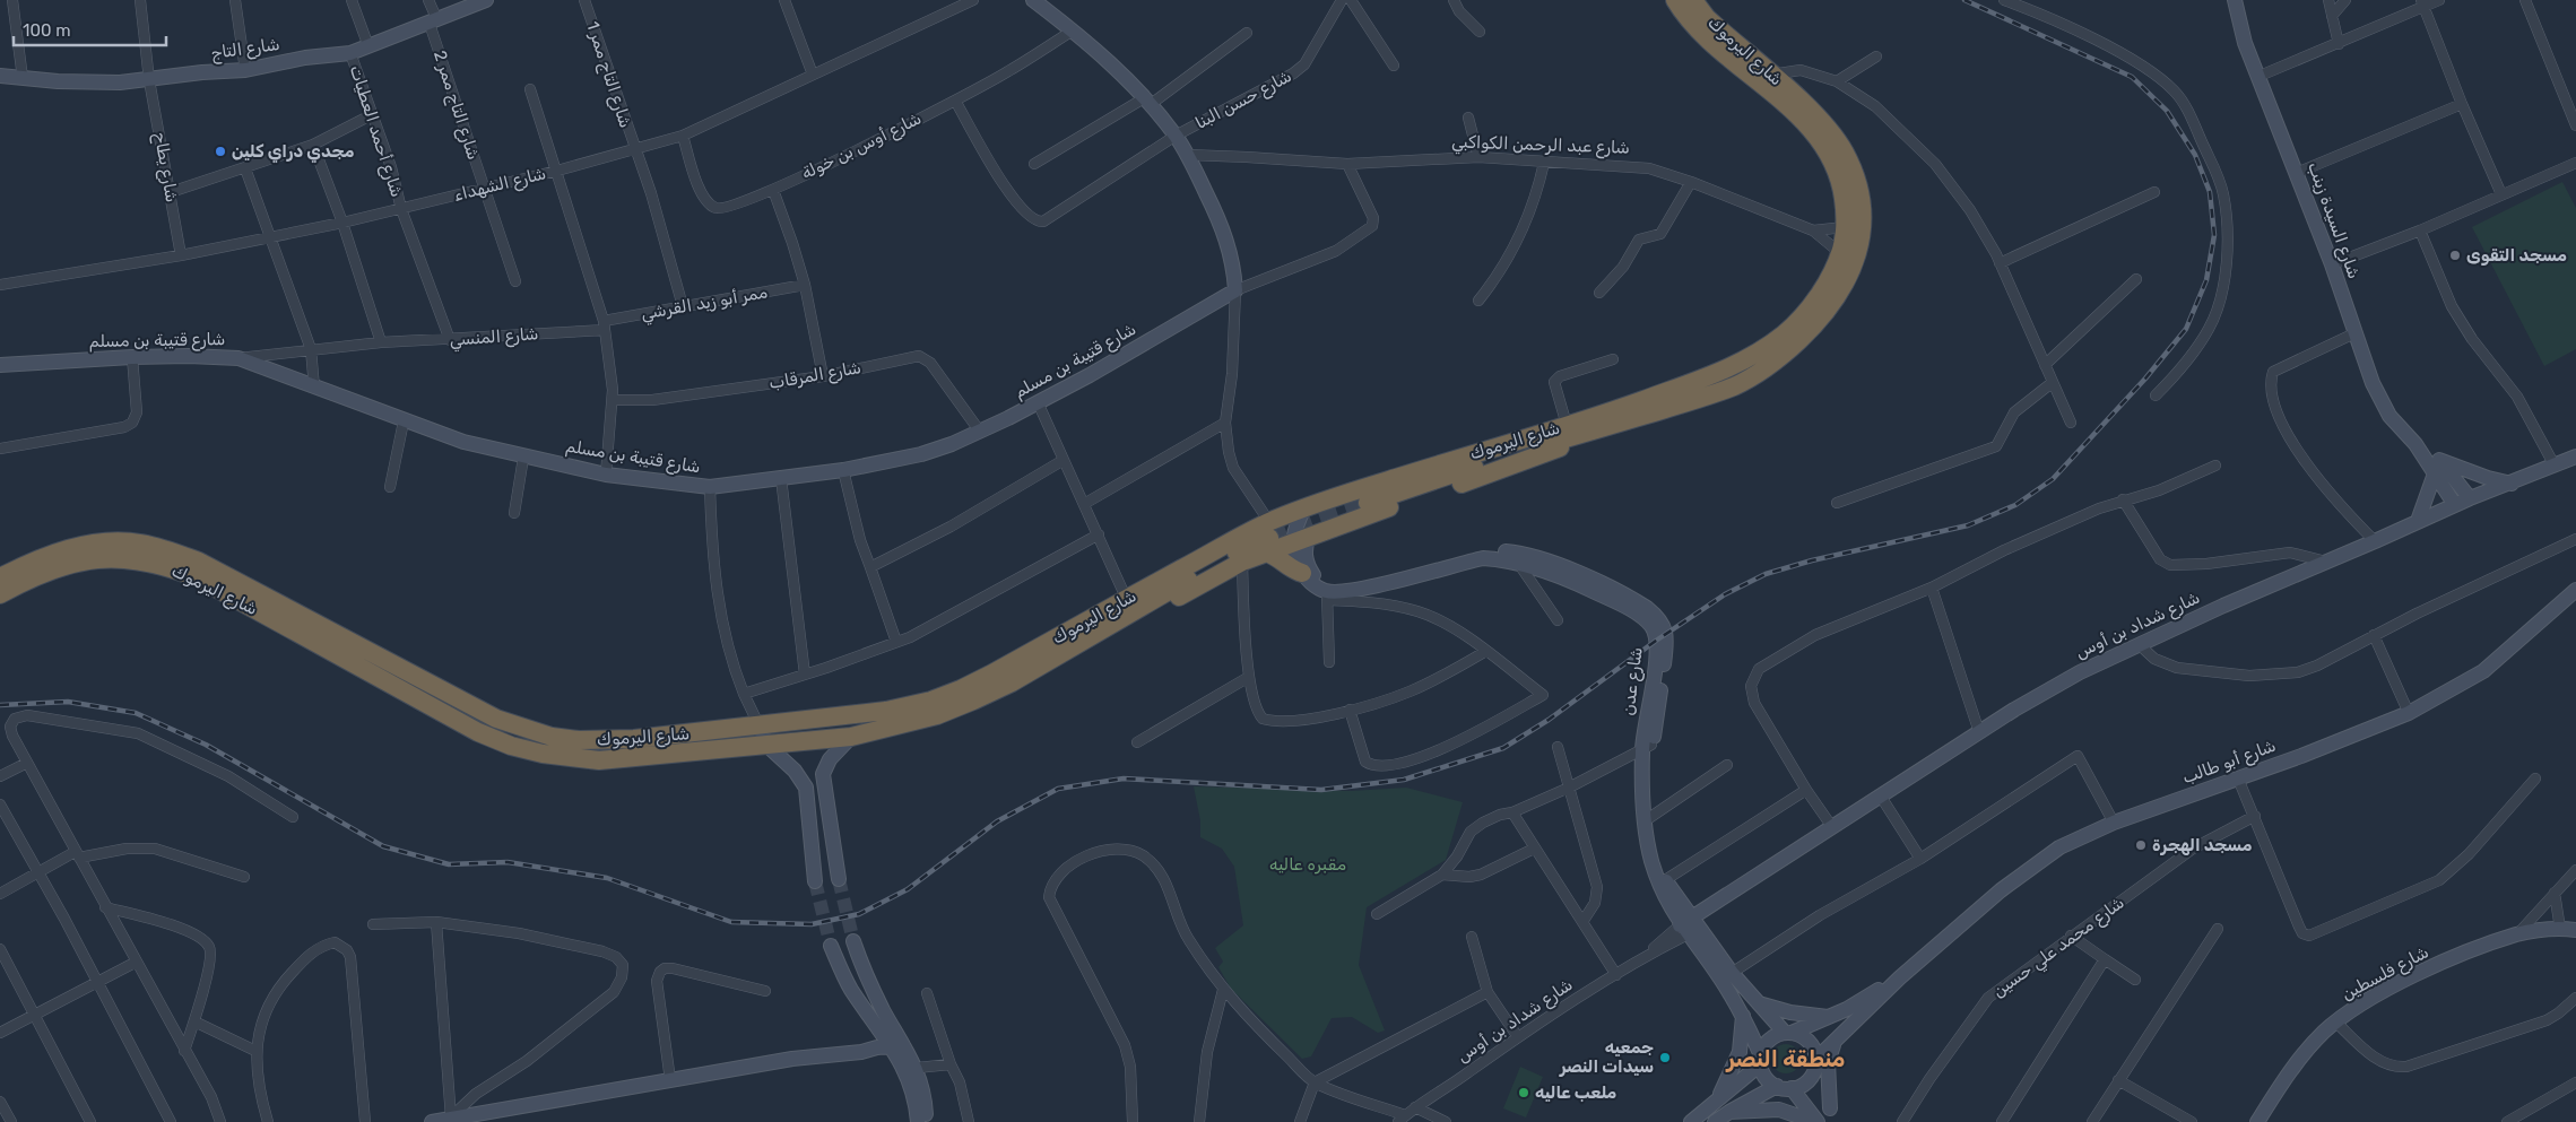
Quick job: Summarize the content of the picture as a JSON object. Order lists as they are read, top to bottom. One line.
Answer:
{"streets":{"highway":["شارع اليرموك"],"street":["شارع التاج","شارع التاج ممر 1","شارع حسن البنا","شارع التاج ممر 2","شارع أحمد العطيات","شارع عبد الرحمن الكواكبي","شارع أوس بن خولة","شارع يطاح","شارع الشهداء","شارع السيدة زينب","ممر أبو زيد القرشي","شارع المنسي","شارع قتيبة بن مسلم","شارع المرقاب","شارع شداد بن أوس","شارع عدن","شارع أبو طالب","شارع محمد علي حسين","شارع فلسطين"]},"crossings":[["شارع التاج","شارع التاج ممر 2"],["شارع التاج","شارع أحمد العطيات"],["شارع التاج","شارع يطاح"],["شارع اليرموك","شارع عبد الرحمن الكواكبي"],["شارع التاج ممر 1","شارع الشهداء"],["شارع التاج ممر 1","ممر أبو زيد القرشي"],["شارع التاج ممر 2","شارع الشهداء"],["شارع أحمد العطيات","شارع الشهداء"],["شارع أحمد العطيات","شارع المنسي"],["شارع أوس بن خولة","شارع الشهداء"],["شارع يطاح","شارع الشهداء"],["شارع السيدة زينب","شارع شداد بن أوس"],["ممر أبو زيد القرشي","شارع المنسي"],["شارع المنسي","شارع قتيبة بن مسلم"],["شارع قتيبة بن مسلم","شارع المرقاب"],["شارع شداد بن أوس","شارع عدن"],["شارع عدن","شارع أبو طالب"]],"districts":["منطقة النصر"],"parks":["مقبره عاليه"],"places":["مجدي دراي كلين","مسجد التقوى","مسجد الهجرة","جمعيه سيدات النصر","ملعب عاليه"],"scale_bar":"100 m"}
